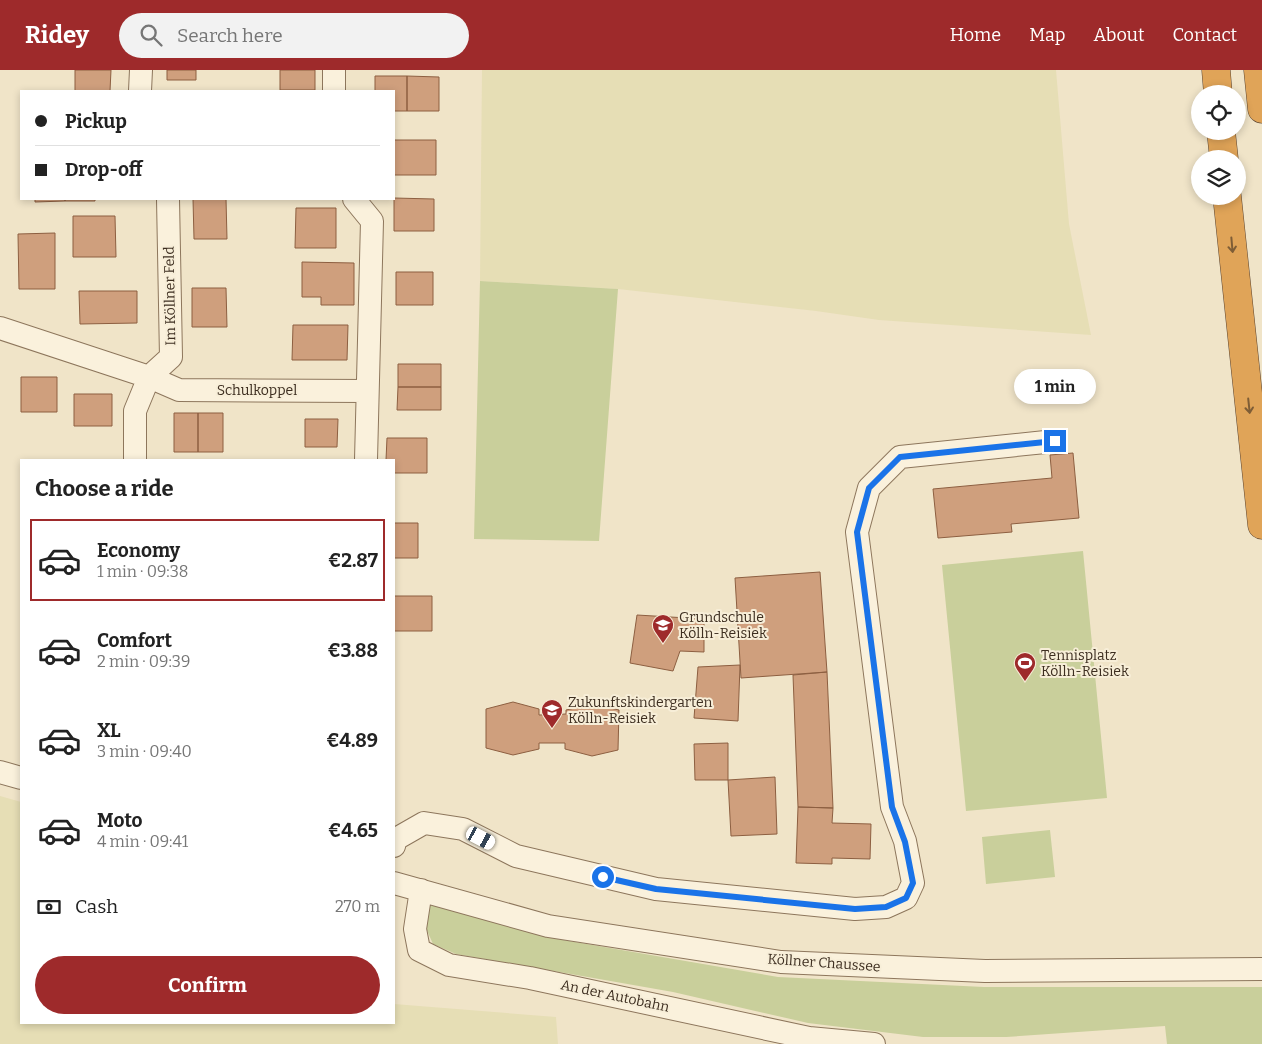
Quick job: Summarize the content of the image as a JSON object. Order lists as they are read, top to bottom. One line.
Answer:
{"streets":{"street":["Im Köllner Feld","Schulkoppel","Köllner Chaussee","An der Autobahn"]},"crossings":[["Im Köllner Feld","Schulkoppel"],["Köllner Chaussee","An der Autobahn"]],"places":{"school or university":["Grundschule Kölln-Reisiek","Zukunftskindergarten Kölln-Reisiek"],"sports":["Tennisplatz Kölln-Reisiek"]},"page":{"header":"Ridey","search":"Search here","nav":["Home","Map","About","Contact"],"banner":["Pickup","Drop-off"],"bubble":"1 min","heading":"Choose a ride","list":[{"name":"Economy","note":"1 min · 09:38","value":"€2.87"},{"name":"Comfort","note":"2 min · 09:39","value":"€3.88"},{"name":"XL","note":"3 min · 09:40","value":"€4.89"},{"name":"Moto","note":"4 min · 09:41","value":"€4.65"}],"pay":["Cash","270 m"],"buttons":"Confirm"}}
